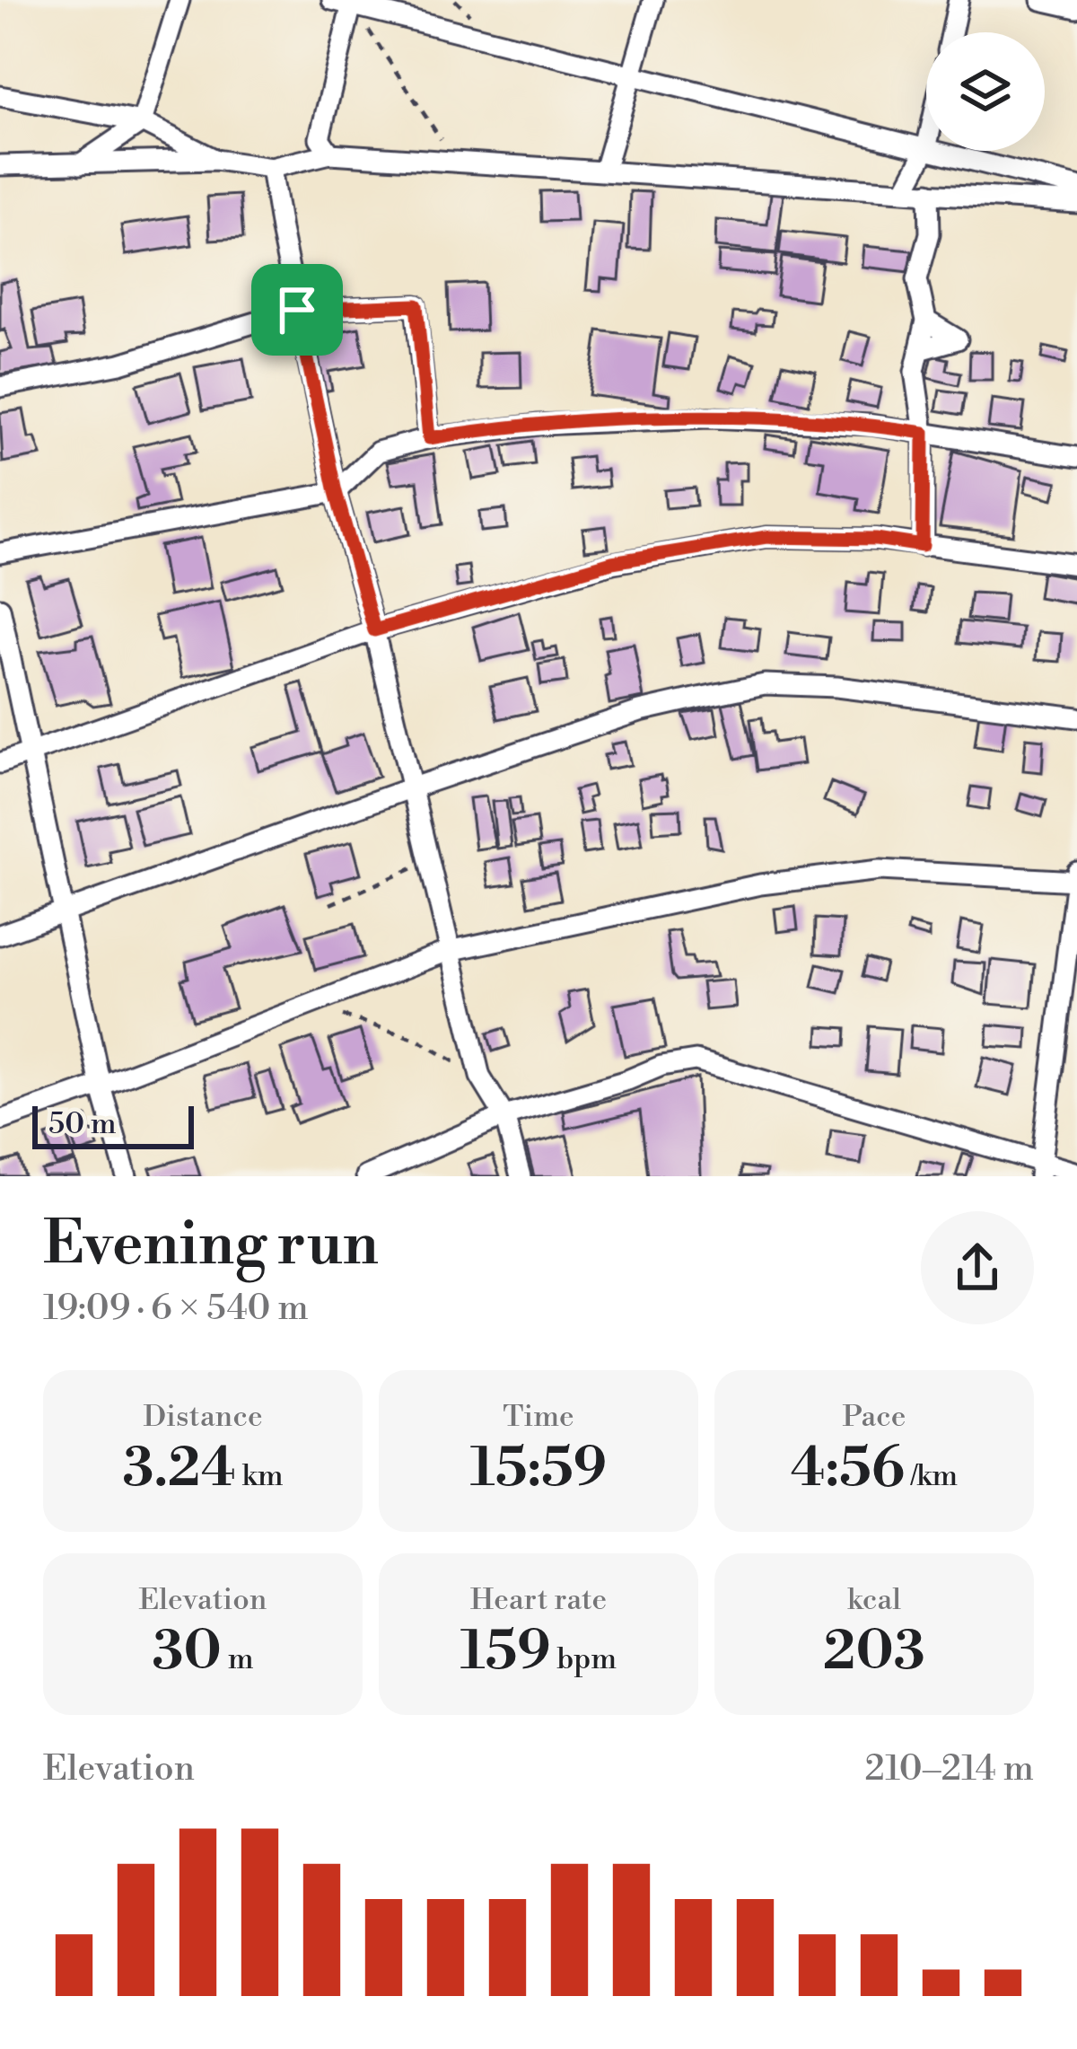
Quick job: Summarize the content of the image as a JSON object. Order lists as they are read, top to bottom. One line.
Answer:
{"scale_bar":"50 m","page":{"scale":"50 m","heading":["Evening run","19:09 · 6 × 540 m"],"stats":[["Distance","3.24 km"],["Time","15:59"],["Pace","4:56 /km"],["Elevation","30 m"],["Heart rate","159 bpm"],["kcal","203"]],"chart":["Elevation","210–214 m"]}}
